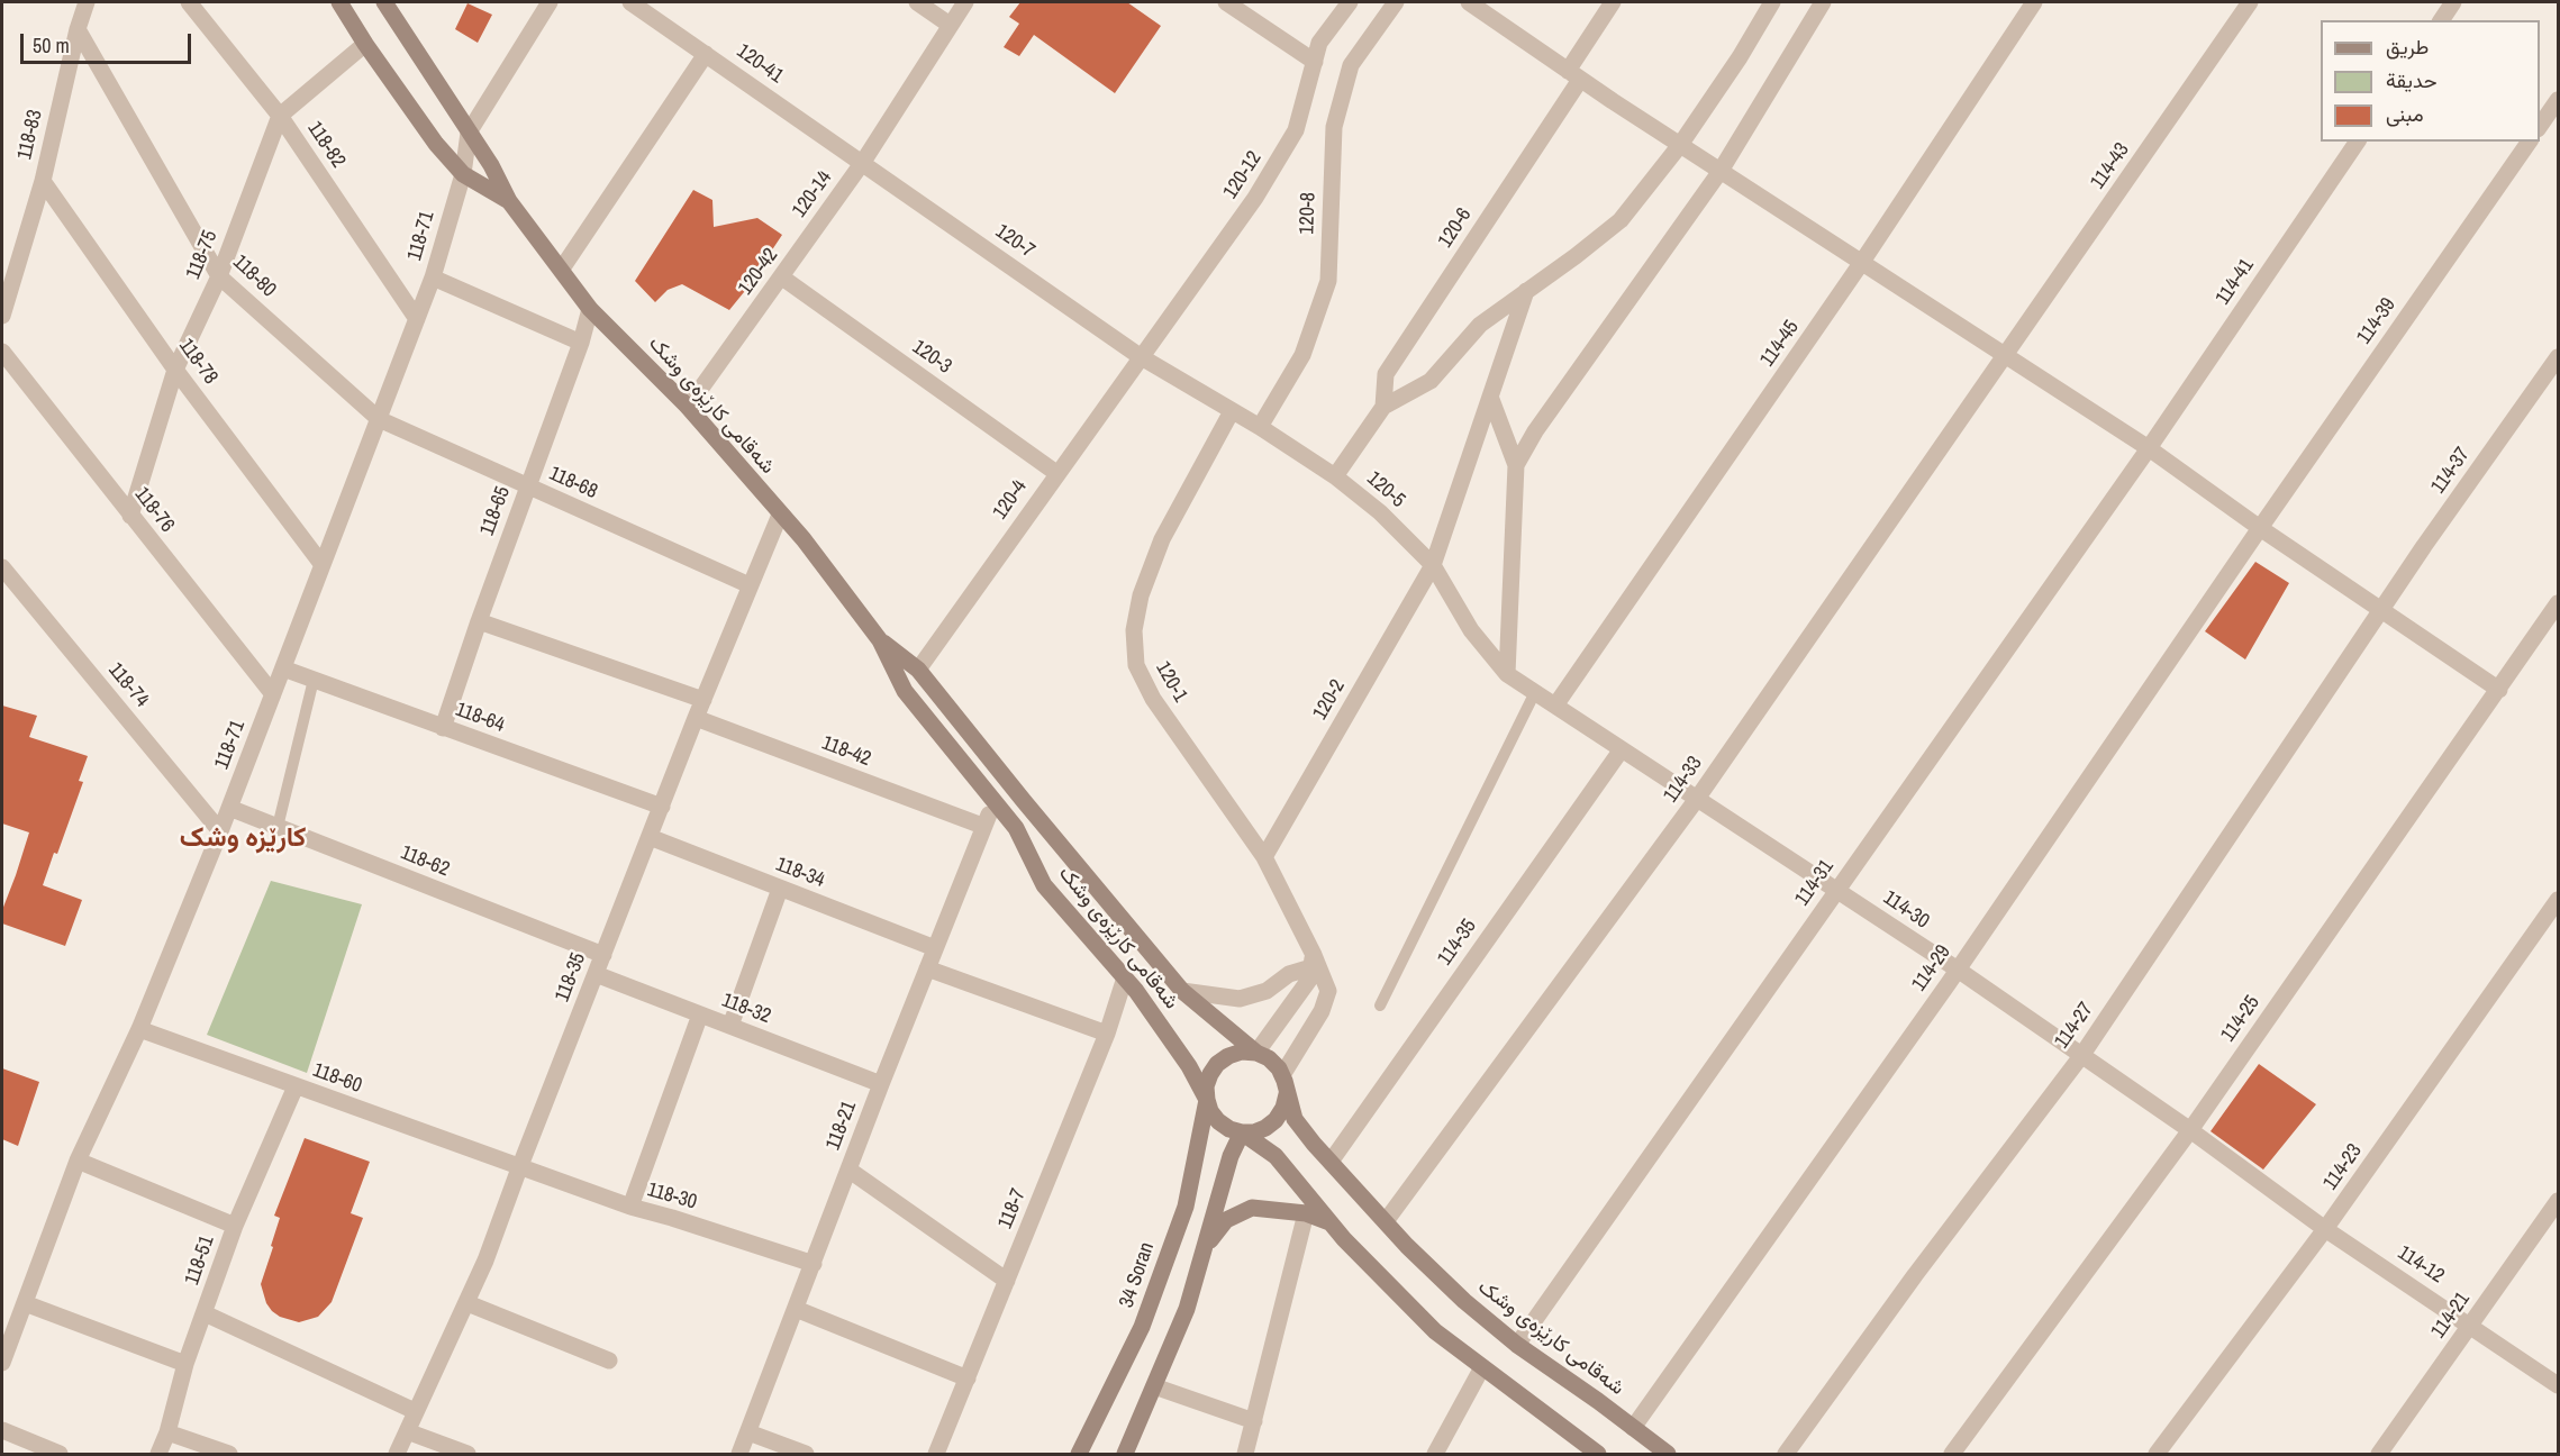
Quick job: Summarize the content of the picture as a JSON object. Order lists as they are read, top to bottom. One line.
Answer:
{"streets":{"main road":["شەقامی کارێزەی وشک","34 Soran"],"street":["120-41","118-83","118-82","114-43","120-12","120-14","120-8","120-6","118-71","120-7","118-75","120-42","118-80","114-41","114-39","114-45","120-3","118-78","114-37","118-68","120-5","120-4","118-76","118-65","120-1","118-74","120-2","118-64","118-42","114-33","118-62","118-34","114-31","114-30","114-35","114-29","118-35","118-32","114-25","114-27","118-60","118-21","114-23","118-30","118-7","118-51","114-12","114-21"]},"crossings":[["120-41","120-14"],["120-41","120-7"],["120-41","120-42"],["118-83","118-80"],["118-83","118-78"],["118-82","118-71"],["118-82","118-75"],["114-43","114-33"],["120-12","120-7"],["120-12","120-5"],["120-12","120-4"],["120-14","120-7"],["120-14","120-42"],["120-14","شەقامی کارێزەی وشک"],["120-8","120-5"],["118-71","118-80"],["118-71","118-78"],["118-71","شەقامی کارێزەی وشک"],["118-71","118-68"],["118-71","118-76"],["118-71","118-74"],["118-71","118-64"],["118-71","118-62"],["118-71","118-60"],["120-7","120-42"],["120-7","120-5"],["120-7","120-4"],["118-75","118-80"],["118-75","118-78"],["118-75","شەقامی کارێزەی وشک"],["118-75","118-76"],["120-42","120-3"],["120-42","شەقامی کارێزەی وشک"],["118-80","118-68"],["114-41","114-31"],["114-39","114-29"],["114-45","120-5"],["114-45","114-30"],["120-3","120-4"],["شەقامی کارێزەی وشک","120-4"],["شەقامی کارێزەی وشک","118-65"],["شەقامی کارێزەی وشک","120-1"],["شەقامی کارێزەی وشک","114-33"],["شەقامی کارێزەی وشک","114-31"],["شەقامی کارێزەی وشک","114-35"],["شەقامی کارێزەی وشک","114-29"],["شەقامی کارێزەی وشک","118-35"],["شەقامی کارێزەی وشک","118-7"],["شەقامی کارێزەی وشک","34 Soran"],["114-37","114-27"],["118-68","118-65"],["118-68","118-35"],["120-5","120-4"],["120-5","120-1"],["120-5","120-2"],["120-5","114-30"],["118-65","118-64"],["120-1","120-2"],["120-1","34 Soran"],["118-64","118-35"],["118-42","118-35"],["118-42","118-21"],["114-33","114-30"],["118-62","118-35"],["118-34","118-35"],["118-34","118-21"],["114-31","114-30"],["114-30","114-35"],["114-30","114-29"],["114-30","114-25"],["114-30","114-27"],["114-30","114-23"],["114-30","114-12"],["118-35","118-32"],["118-35","118-60"],["118-35","118-30"],["118-32","118-21"],["118-60","118-30"],["118-60","118-51"],["118-21","118-30"],["114-23","114-12"],["114-12","114-21"]],"districts":["کارێزە وشک"],"legend":["طريق","حديقة","مبنى"],"scale_bar":"50 m"}
